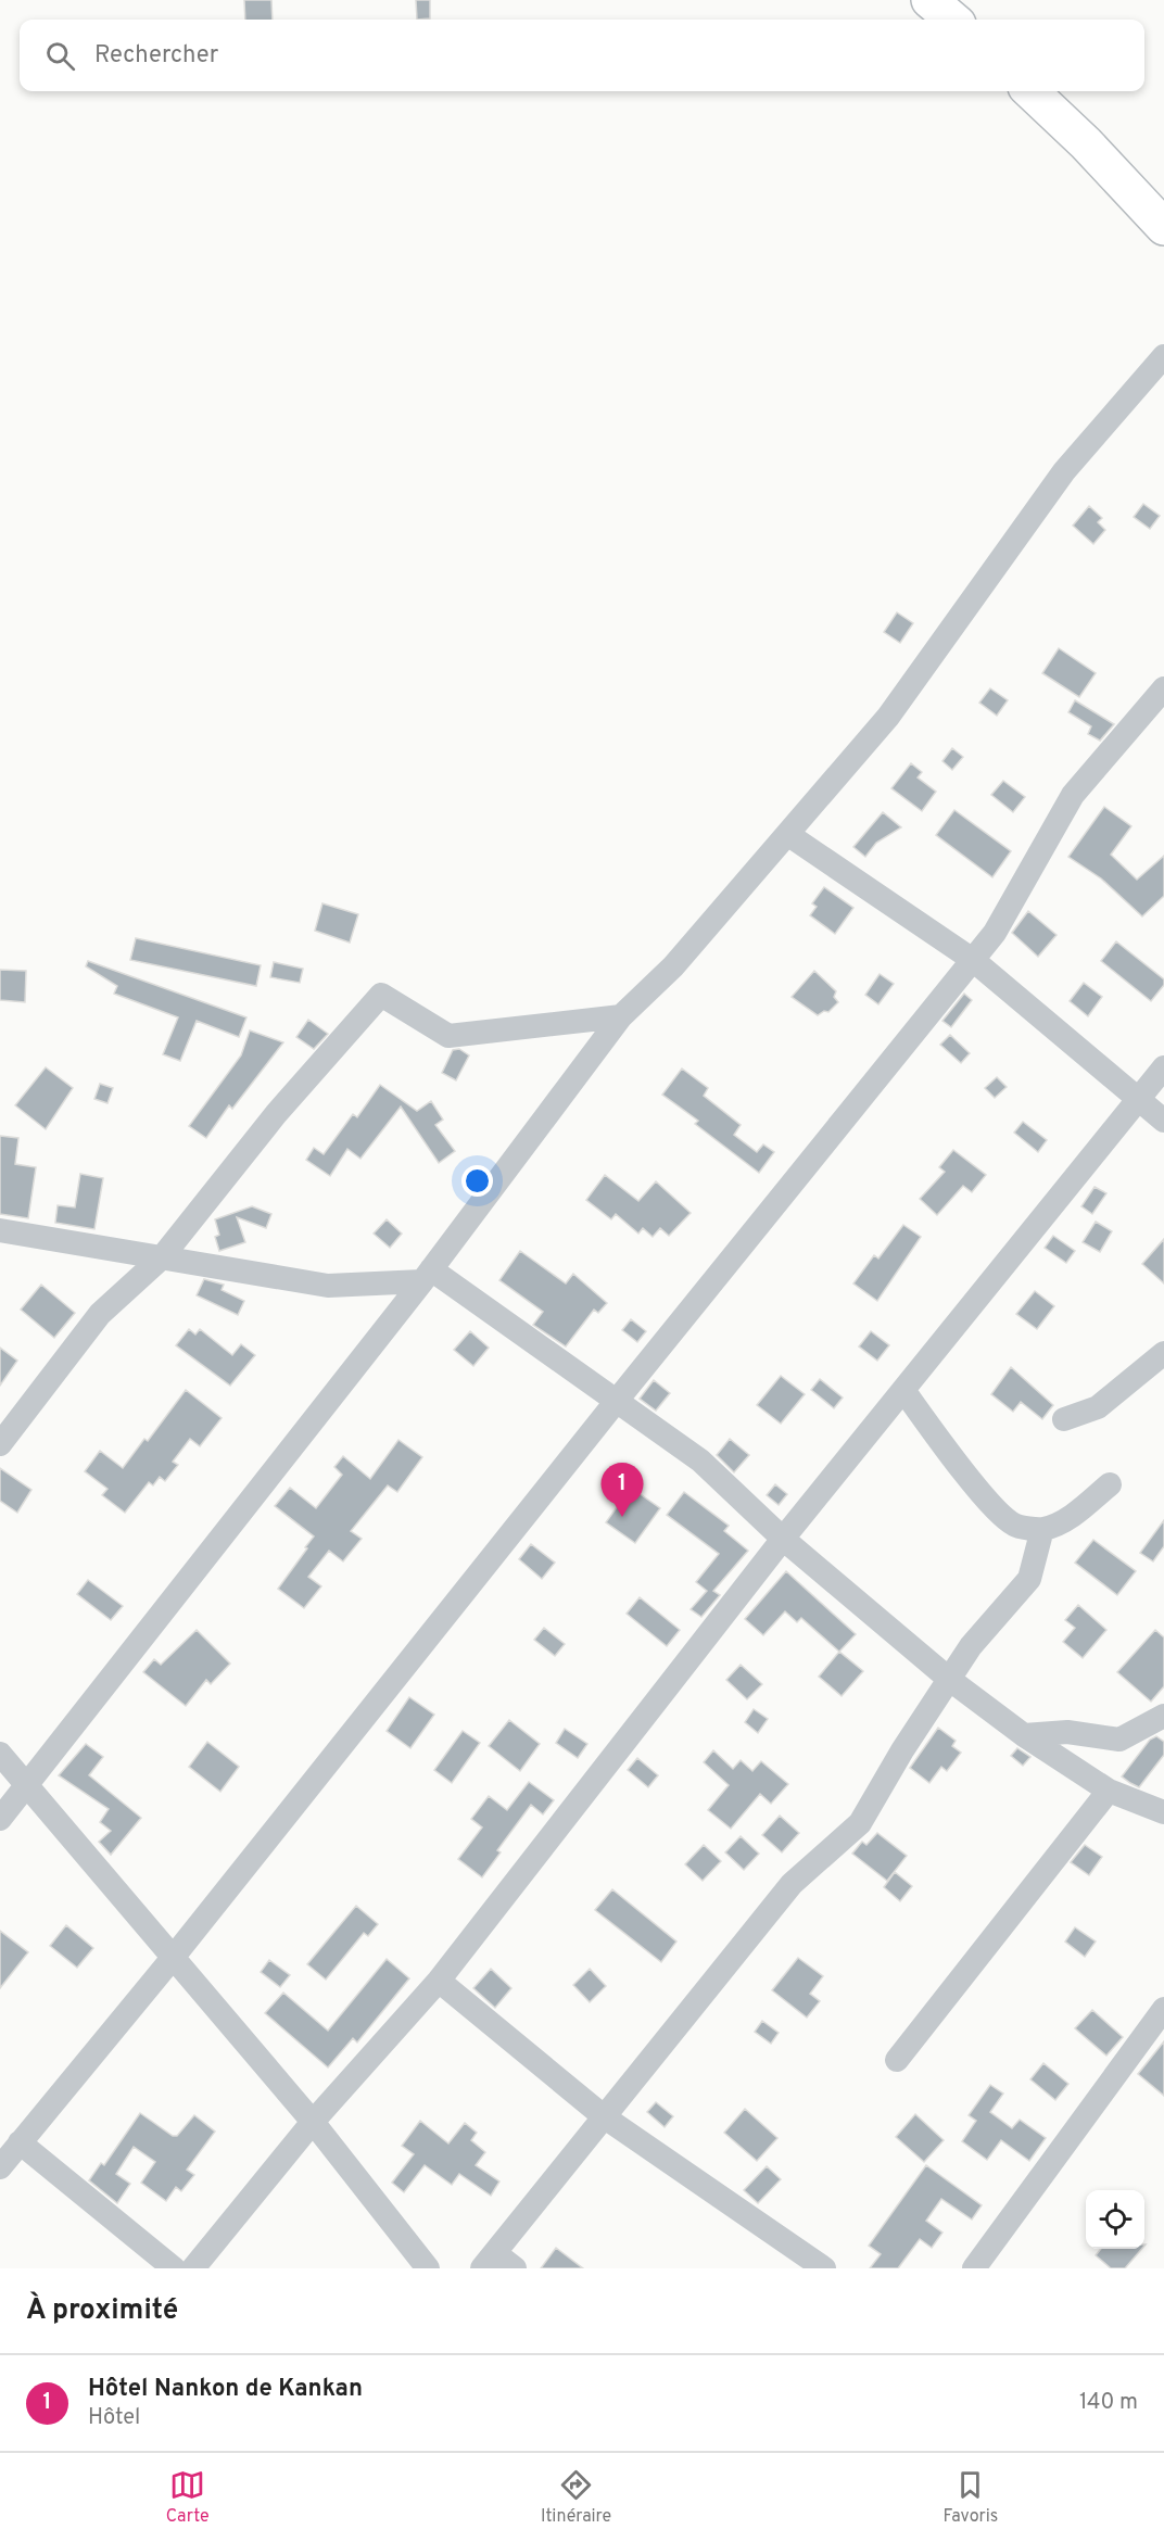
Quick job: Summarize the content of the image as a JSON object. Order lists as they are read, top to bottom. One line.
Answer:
{"page":{"search":"Rechercher","pins":"1","heading":"À proximité","list":[{"mark":"1","name":"Hôtel Nankon de Kankan","note":"Hôtel","value":"140 m"}],"nav":["Carte","Itinéraire","Favoris"]}}
